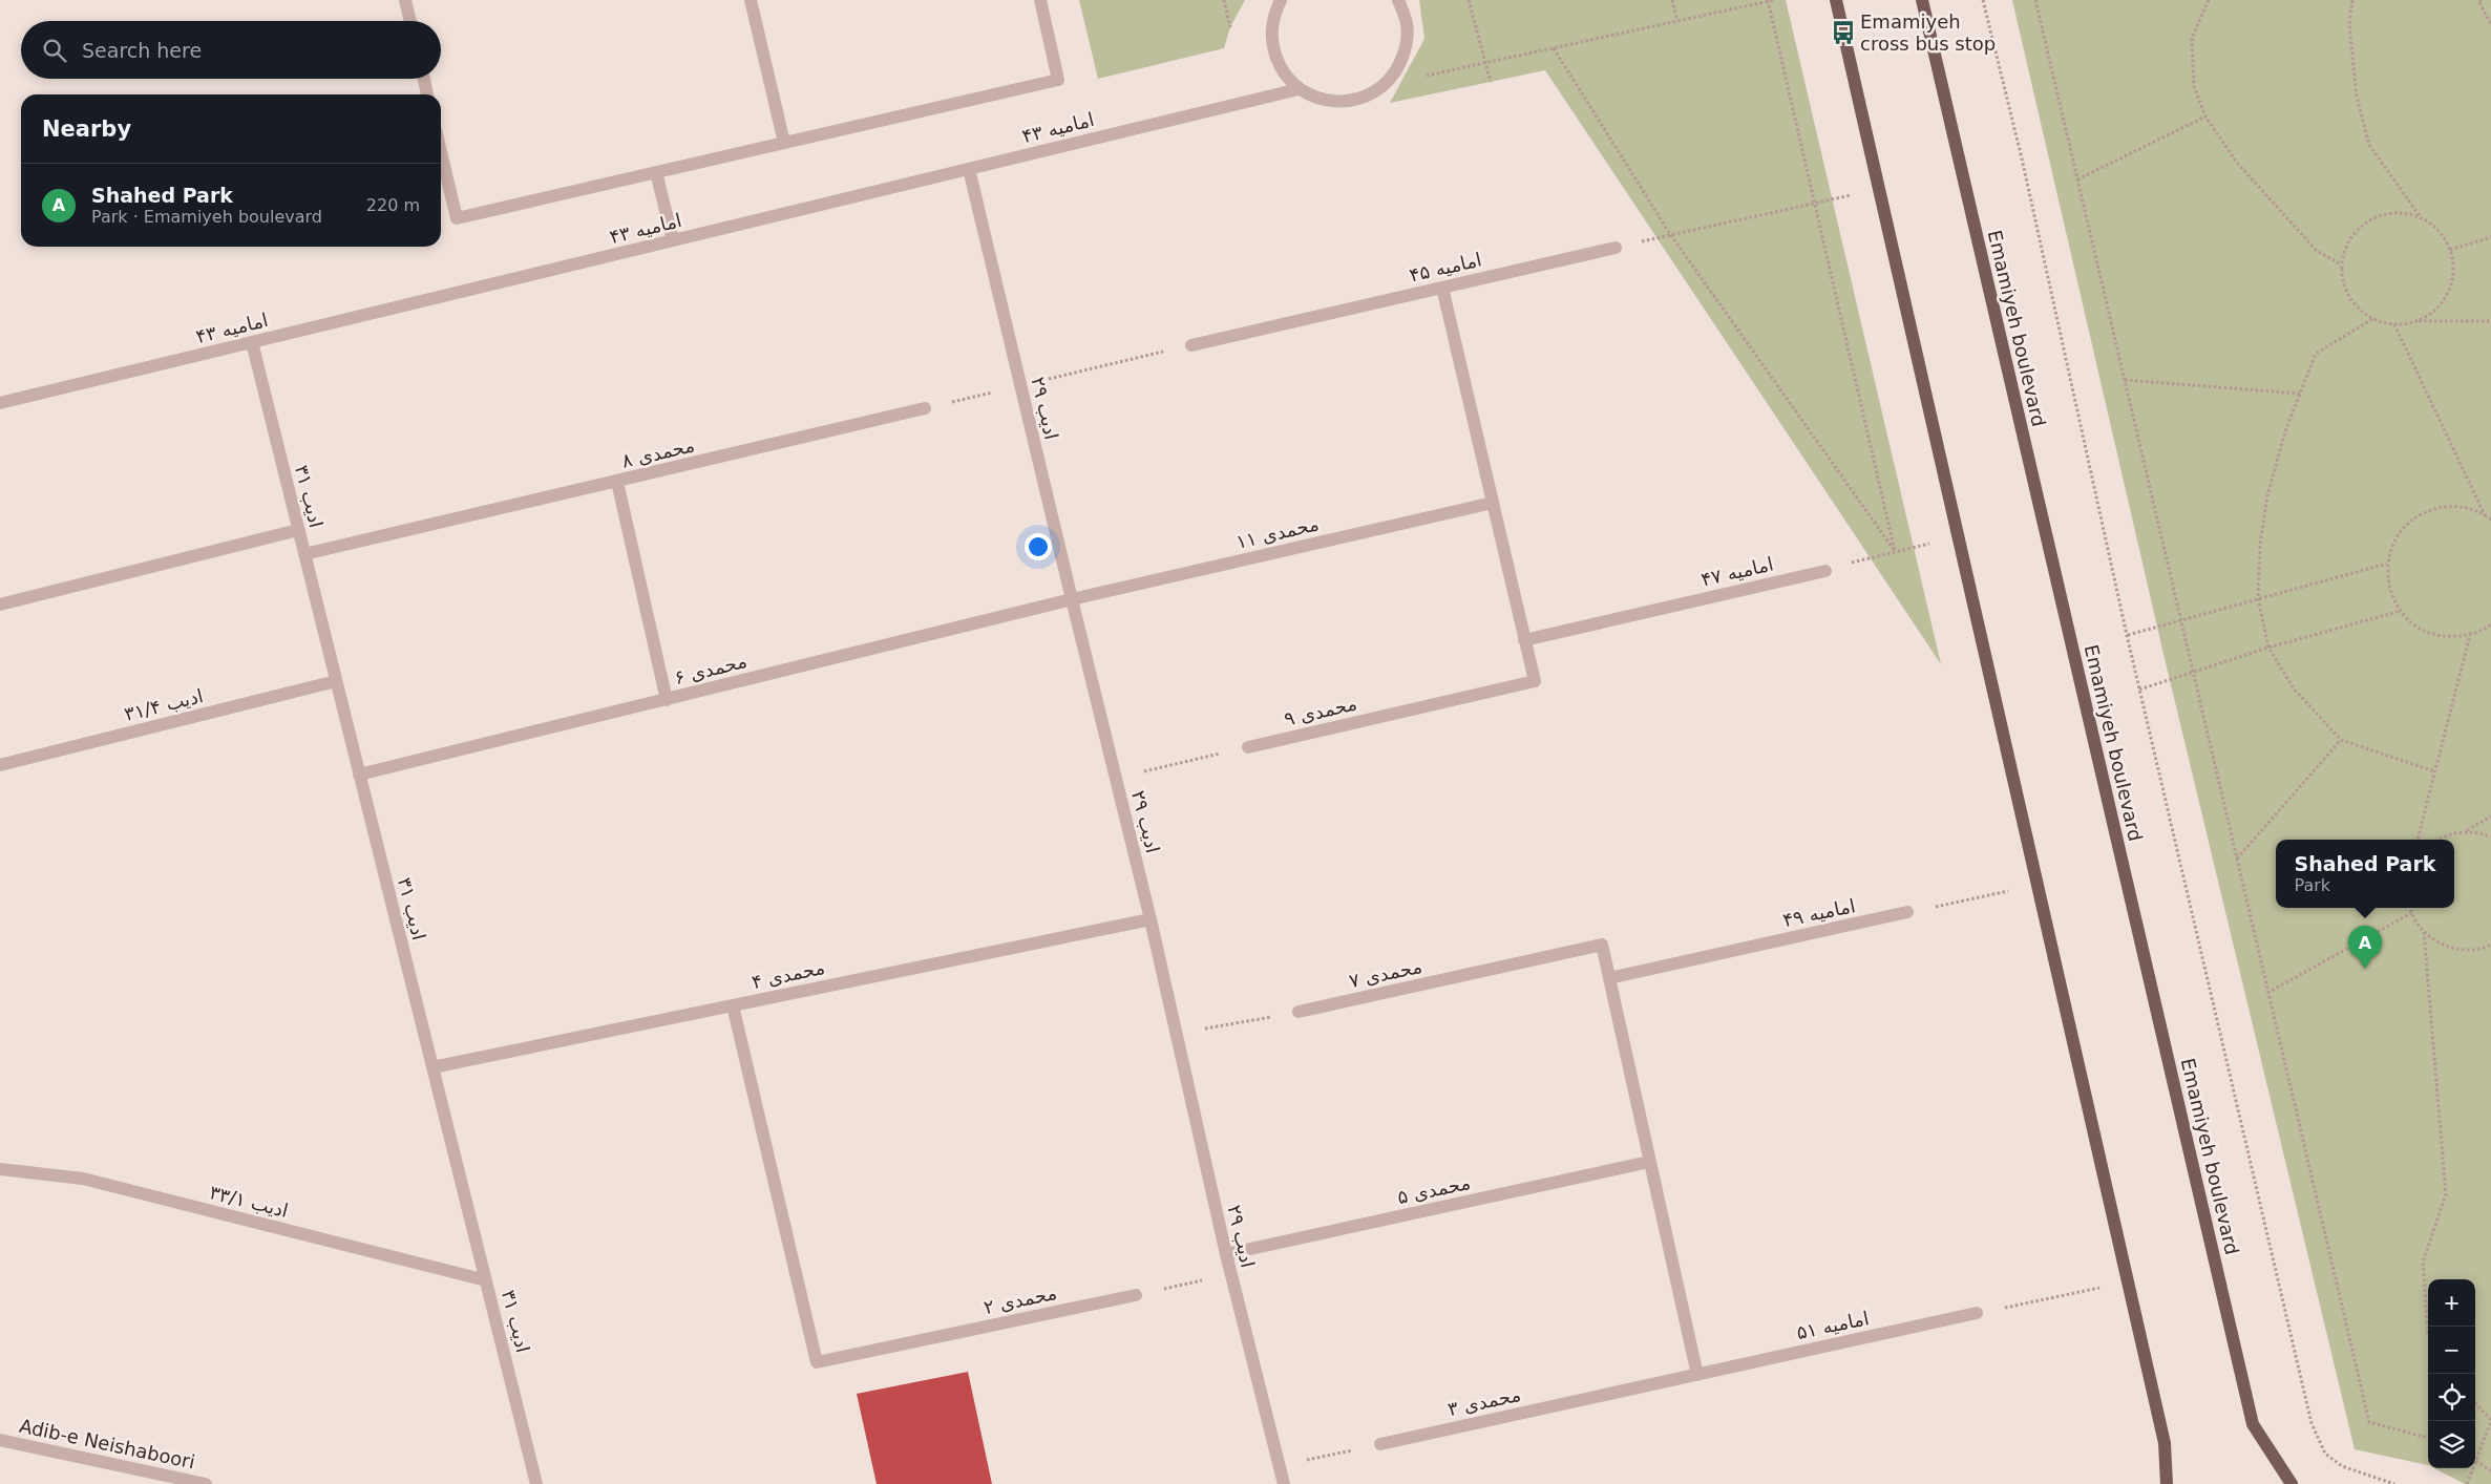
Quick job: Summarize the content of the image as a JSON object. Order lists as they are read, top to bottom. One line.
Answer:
{"streets":{"main road":["Emamiyeh boulevard"],"street":["امامیه ۴۳","امامیه ۴۵","ادیب ۲۹","محمدی ۸","ادیب ۳۱","محمدی ۱۱","امامیه ۴۷","محمدی ۶","ادیب ۳۱/۴","محمدی ۹","امامیه ۴۹","محمدی ۷","محمدی ۴","محمدی ۵","ادیب ۳۳/۱","محمدی ۲","امامیه ۵۱","محمدی ۳","Adib-e Neishaboori"]},"crossings":[["امامیه ۴۳","ادیب ۲۹"],["امامیه ۴۳","ادیب ۳۱"],["ادیب ۲۹","محمدی ۱۱"],["ادیب ۲۹","محمدی ۶"],["ادیب ۲۹","محمدی ۴"],["ادیب ۲۹","محمدی ۵"],["محمدی ۸","ادیب ۳۱"],["ادیب ۳۱","محمدی ۶"],["ادیب ۳۱","ادیب ۳۱/۴"],["ادیب ۳۱","محمدی ۴"],["ادیب ۳۱","ادیب ۳۳/۱"],["محمدی ۱۱","محمدی ۶"],["امامیه ۴۷","محمدی ۹"],["امامیه ۴۹","محمدی ۷"],["محمدی ۴","محمدی ۲"],["امامیه ۵۱","محمدی ۳"]],"places":{"bus stop":["Emamiyeh cross bus stop"]},"page":{"search":"Search here","heading":"Nearby","list":[{"mark":"A","name":"Shahed Park","note":"Park · Emamiyeh boulevard","value":"220 m"}],"popup":["Shahed Park","Park"],"pins":"A","map_buttons":["+","−"]}}
